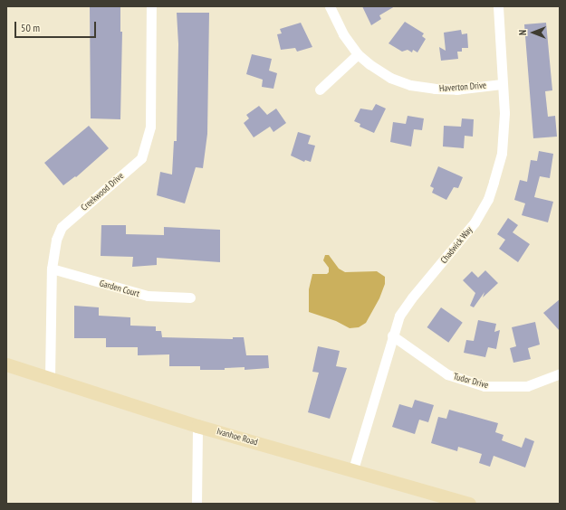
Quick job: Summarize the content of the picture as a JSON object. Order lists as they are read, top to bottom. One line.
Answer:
{"streets":{"main road":["Ivanhoe Road"],"street":["Haverton Drive","Creekwood Drive","Chadwick Way","Garden Court","Tudor Drive"]},"crossings":[["Haverton Drive","Chadwick Way"],["Creekwood Drive","Garden Court"],["Creekwood Drive","Ivanhoe Road"],["Chadwick Way","Tudor Drive"],["Chadwick Way","Ivanhoe Road"]],"scale_bar":"50 m","north":"left"}
